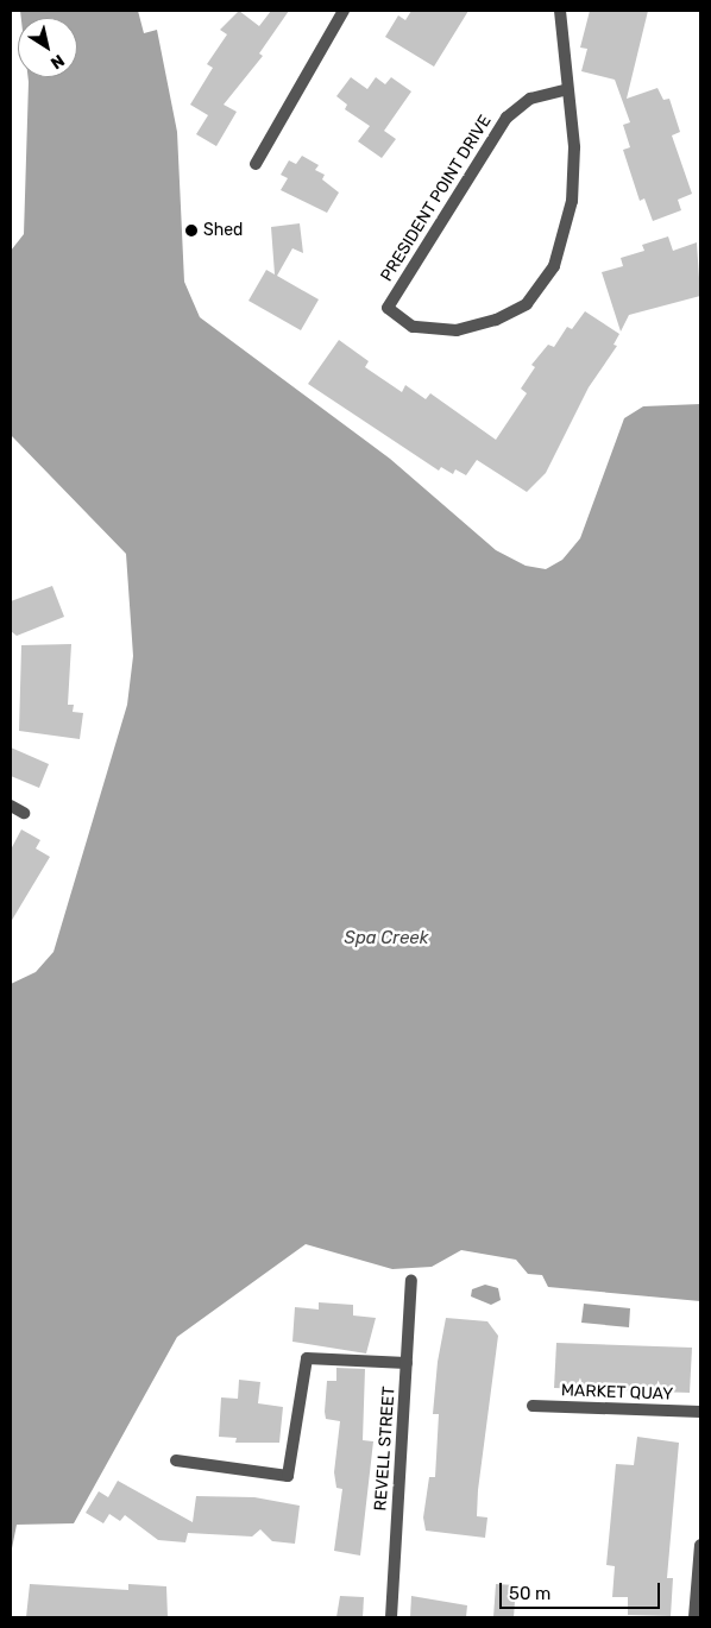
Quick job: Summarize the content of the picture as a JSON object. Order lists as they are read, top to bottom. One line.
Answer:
{"streets":{"street":["PRESIDENT POINT DRIVE","MARKET QUAY","REVELL STREET"]},"water":["Spa Creek"],"places":["Shed"],"scale_bar":"50 m","north":"bottom right"}
